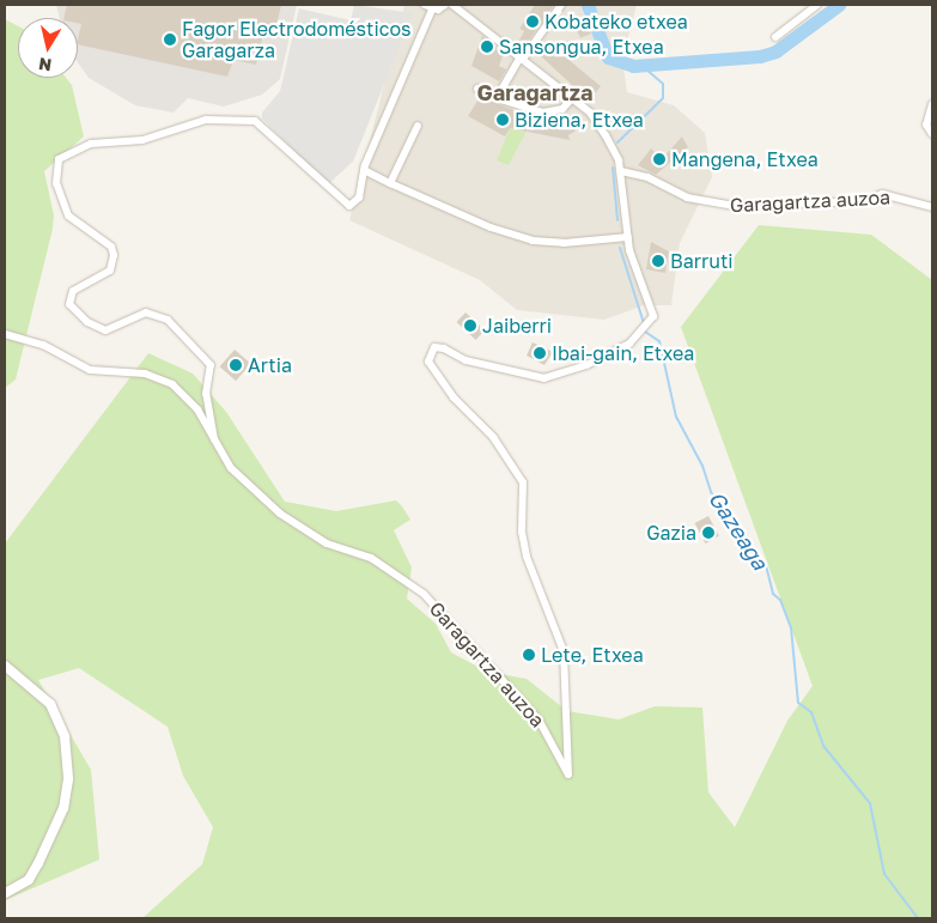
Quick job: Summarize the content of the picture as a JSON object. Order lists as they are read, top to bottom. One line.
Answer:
{"streets":{"street":["Garagartza auzoa"]},"districts":["Garagartza"],"water":["Gazeaga"],"places":["Kobateko etxea","Fagor Electrodomésticos Garagarza","Sansongua, Etxea","Biziena, Etxea","Mangena, Etxea","Barruti","Jaiberri","Ibai-gain, Etxea","Artia","Gazia","Lete, Etxea"],"north":"bottom"}
